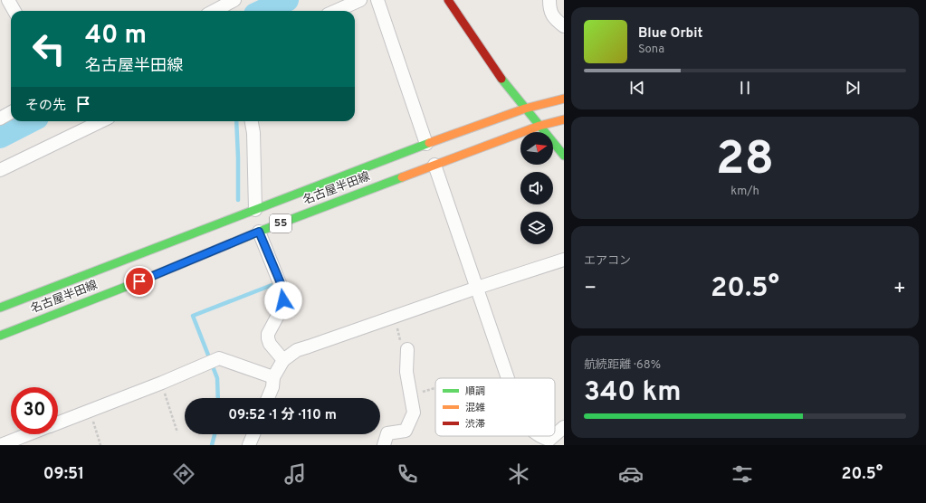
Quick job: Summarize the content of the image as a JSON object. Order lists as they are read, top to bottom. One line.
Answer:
{"streets":{"main road":["名古屋半田線","55"]},"legend":["順調","混雑","渋滞"],"north":"right","page":{"turn":["40 m","名古屋半田線"],"song":["Blue Orbit","Sona"],"then":"その先","tile":[["28","km/h"],"エアコン",["航続距離 · 68%","340 km"]],"heat":["−","20.5°","+"],"limit":"30","trip":"09:52 · 1 分 · 110 m","tabs":["09:51","20.5°"]}}
